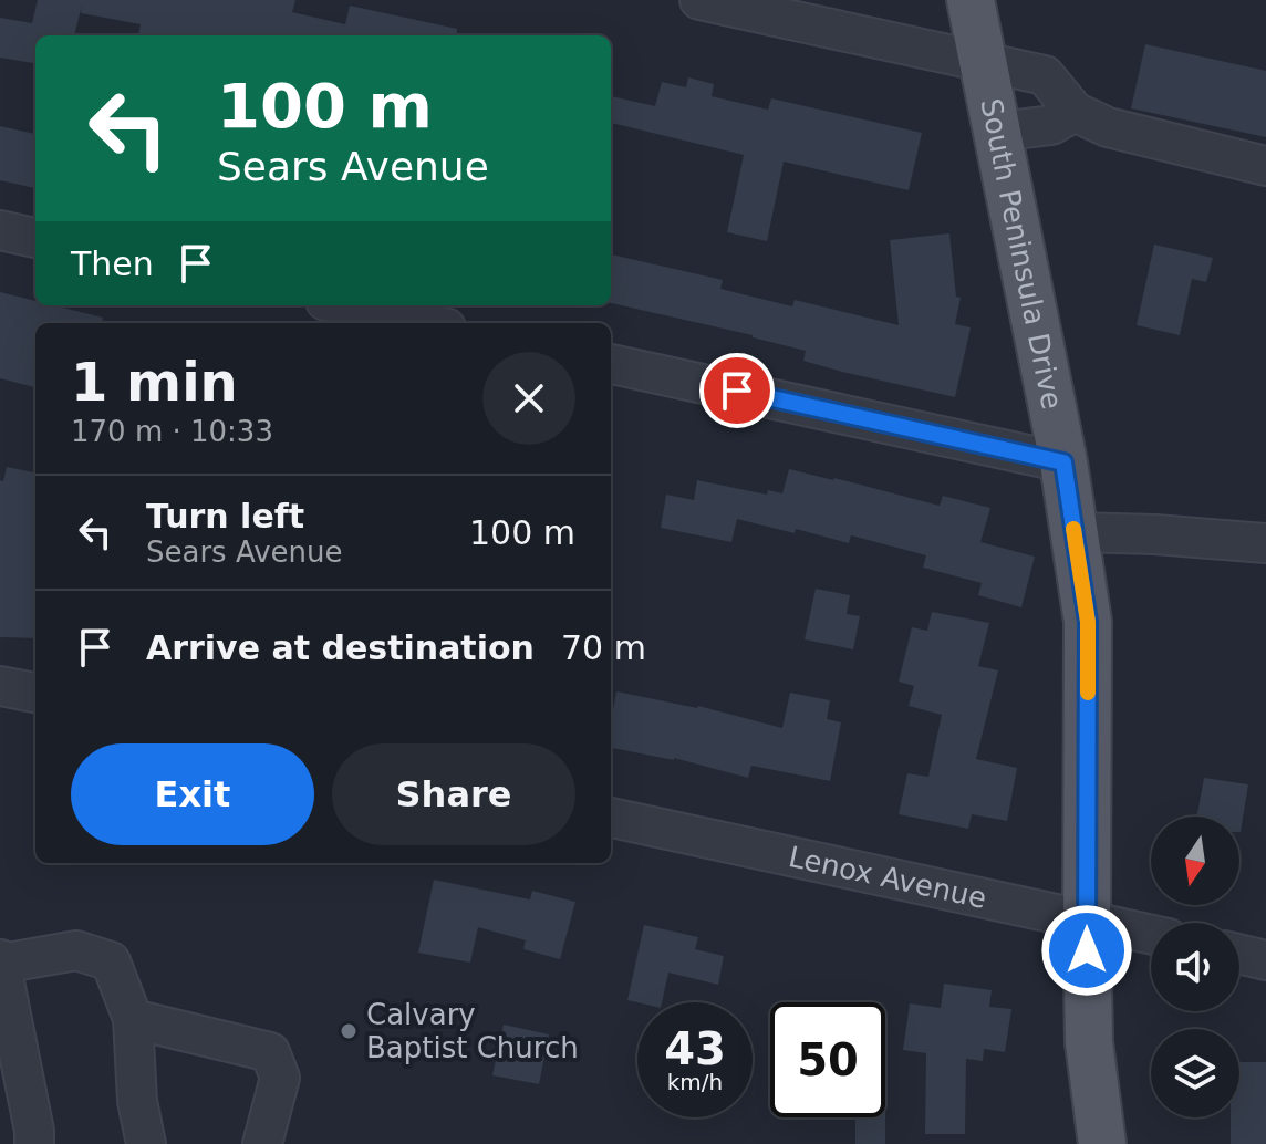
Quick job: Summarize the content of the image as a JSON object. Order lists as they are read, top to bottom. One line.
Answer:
{"streets":{"main road":["South Peninsula Drive"],"street":["Lenox Avenue"]},"crossings":[["South Peninsula Drive","Lenox Avenue"]],"places":["Calvary Baptist Church"],"north":"bottom","page":{"turn":["100 m","Sears Avenue"],"then":"Then","heading":["1 min","170 m · 10:33"],"list":[{"name":"Turn left","note":"Sears Avenue","value":"100 m"},{"name":"Arrive at destination","value":"70 m"}],"buttons":["Exit","Share"],"speed":"43 km/h","limit":"50"}}
